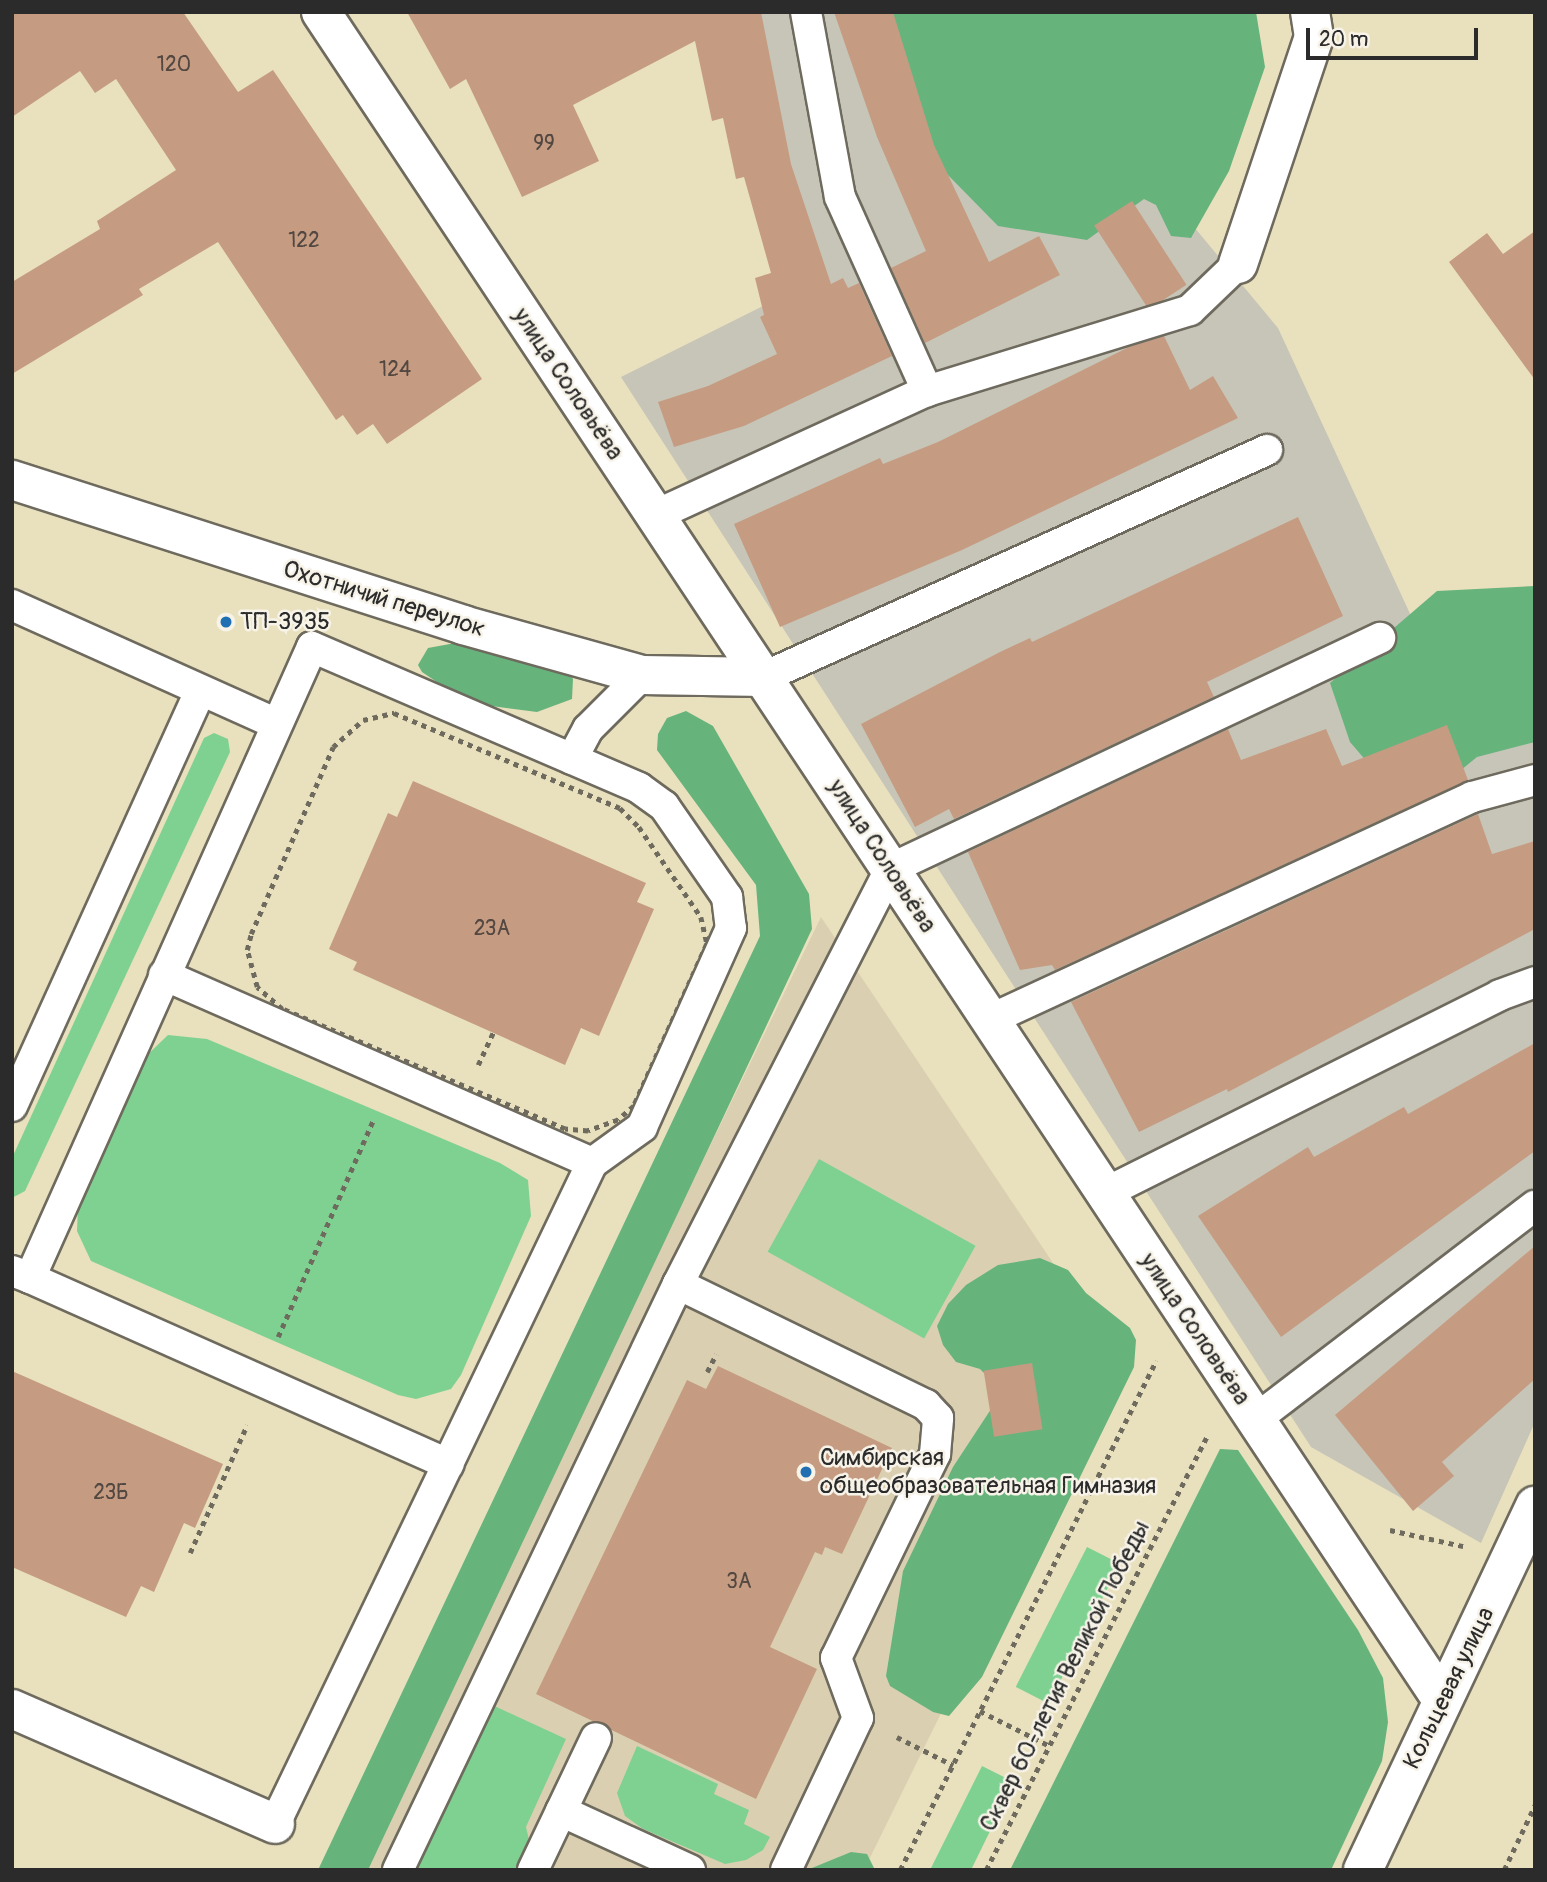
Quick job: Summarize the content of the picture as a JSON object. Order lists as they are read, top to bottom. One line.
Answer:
{"streets":{"street":["улица Соловьёва","Охотничий переулок","Кольцевая улица"],"path":["Сквер 60-летия Великой Победы"]},"crossings":[["улица Соловьёва","Охотничий переулок"],["улица Соловьёва","Сквер 60-летия Великой Победы"],["улица Соловьёва","Кольцевая улица"]],"places":["ТП-3935","Симбирская общеобразовательная Гимназия"],"house_numbers":["120","99","122","124","23А","23Б","3А"],"scale_bar":"20 m"}
